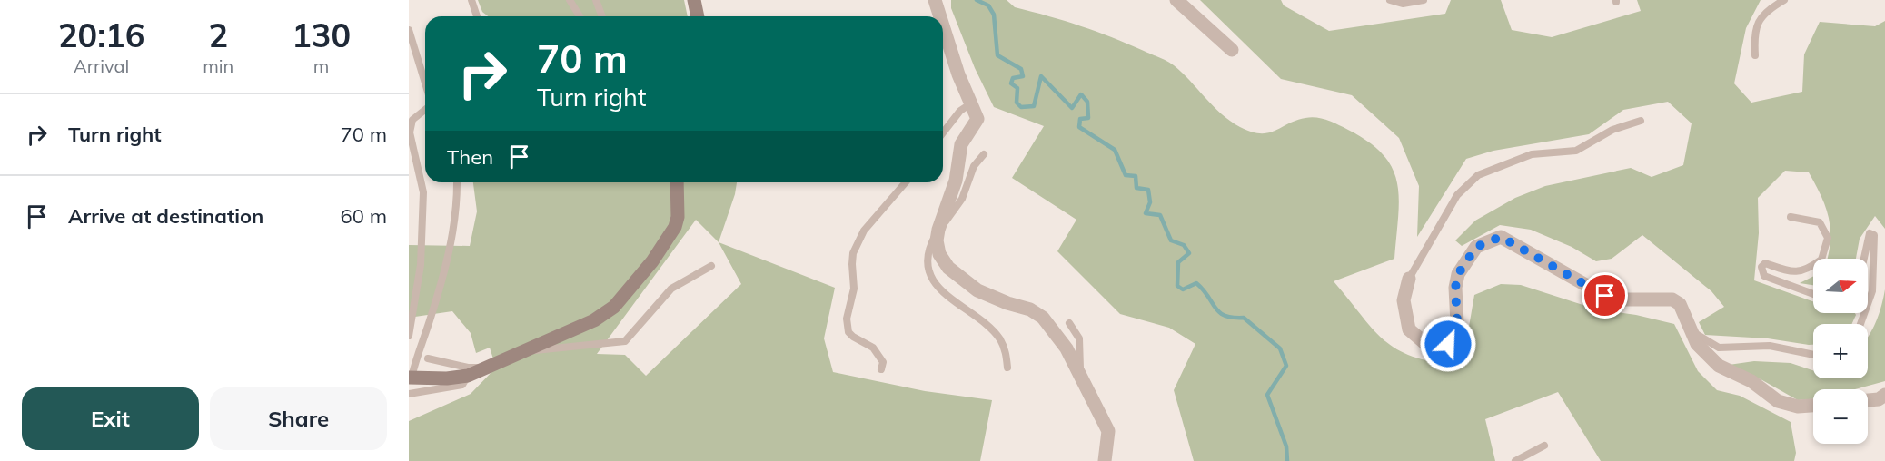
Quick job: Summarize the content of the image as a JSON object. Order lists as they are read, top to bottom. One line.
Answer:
{"north":"right","page":{"eta":["20:16","Arrival","2","min","130","m"],"turn":["70 m","Turn right"],"list":[{"name":"Turn right","value":"70 m"},{"name":"Arrive at destination","value":"60 m"}],"then":"Then","map_buttons":["+","−"],"buttons":["Exit","Share"]}}
